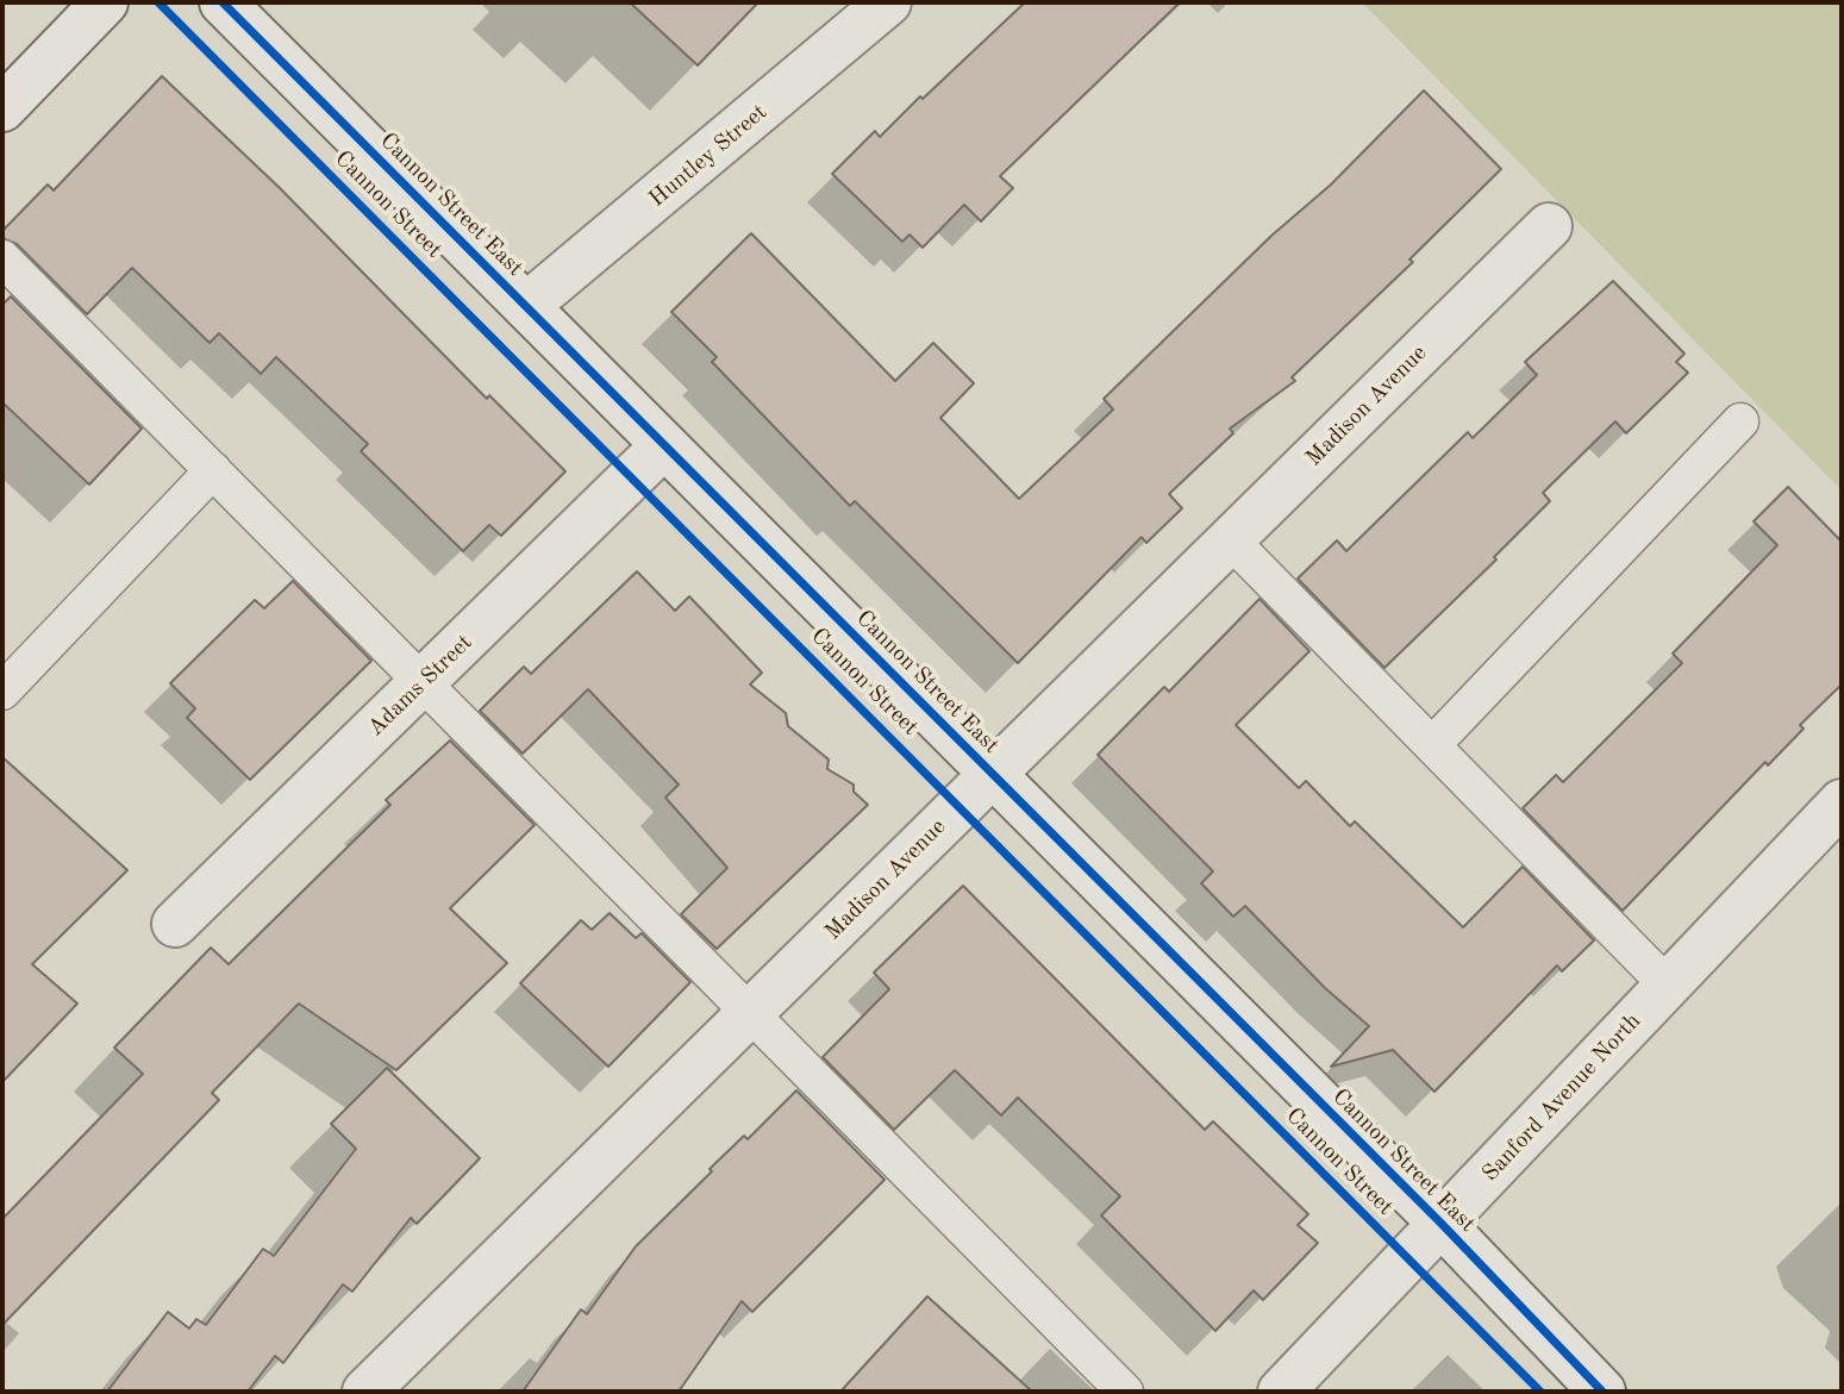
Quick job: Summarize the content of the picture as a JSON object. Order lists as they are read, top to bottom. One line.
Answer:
{"streets":{"street":["Huntley Street","Cannon Street East","Madison Avenue","Adams Street","Sanford Avenue North"],"cycle path":["Cannon Street"]},"crossings":[["Huntley Street","Cannon Street East"],["Cannon Street East","Madison Avenue"],["Cannon Street East","Adams Street"],["Cannon Street East","Sanford Avenue North"]]}
